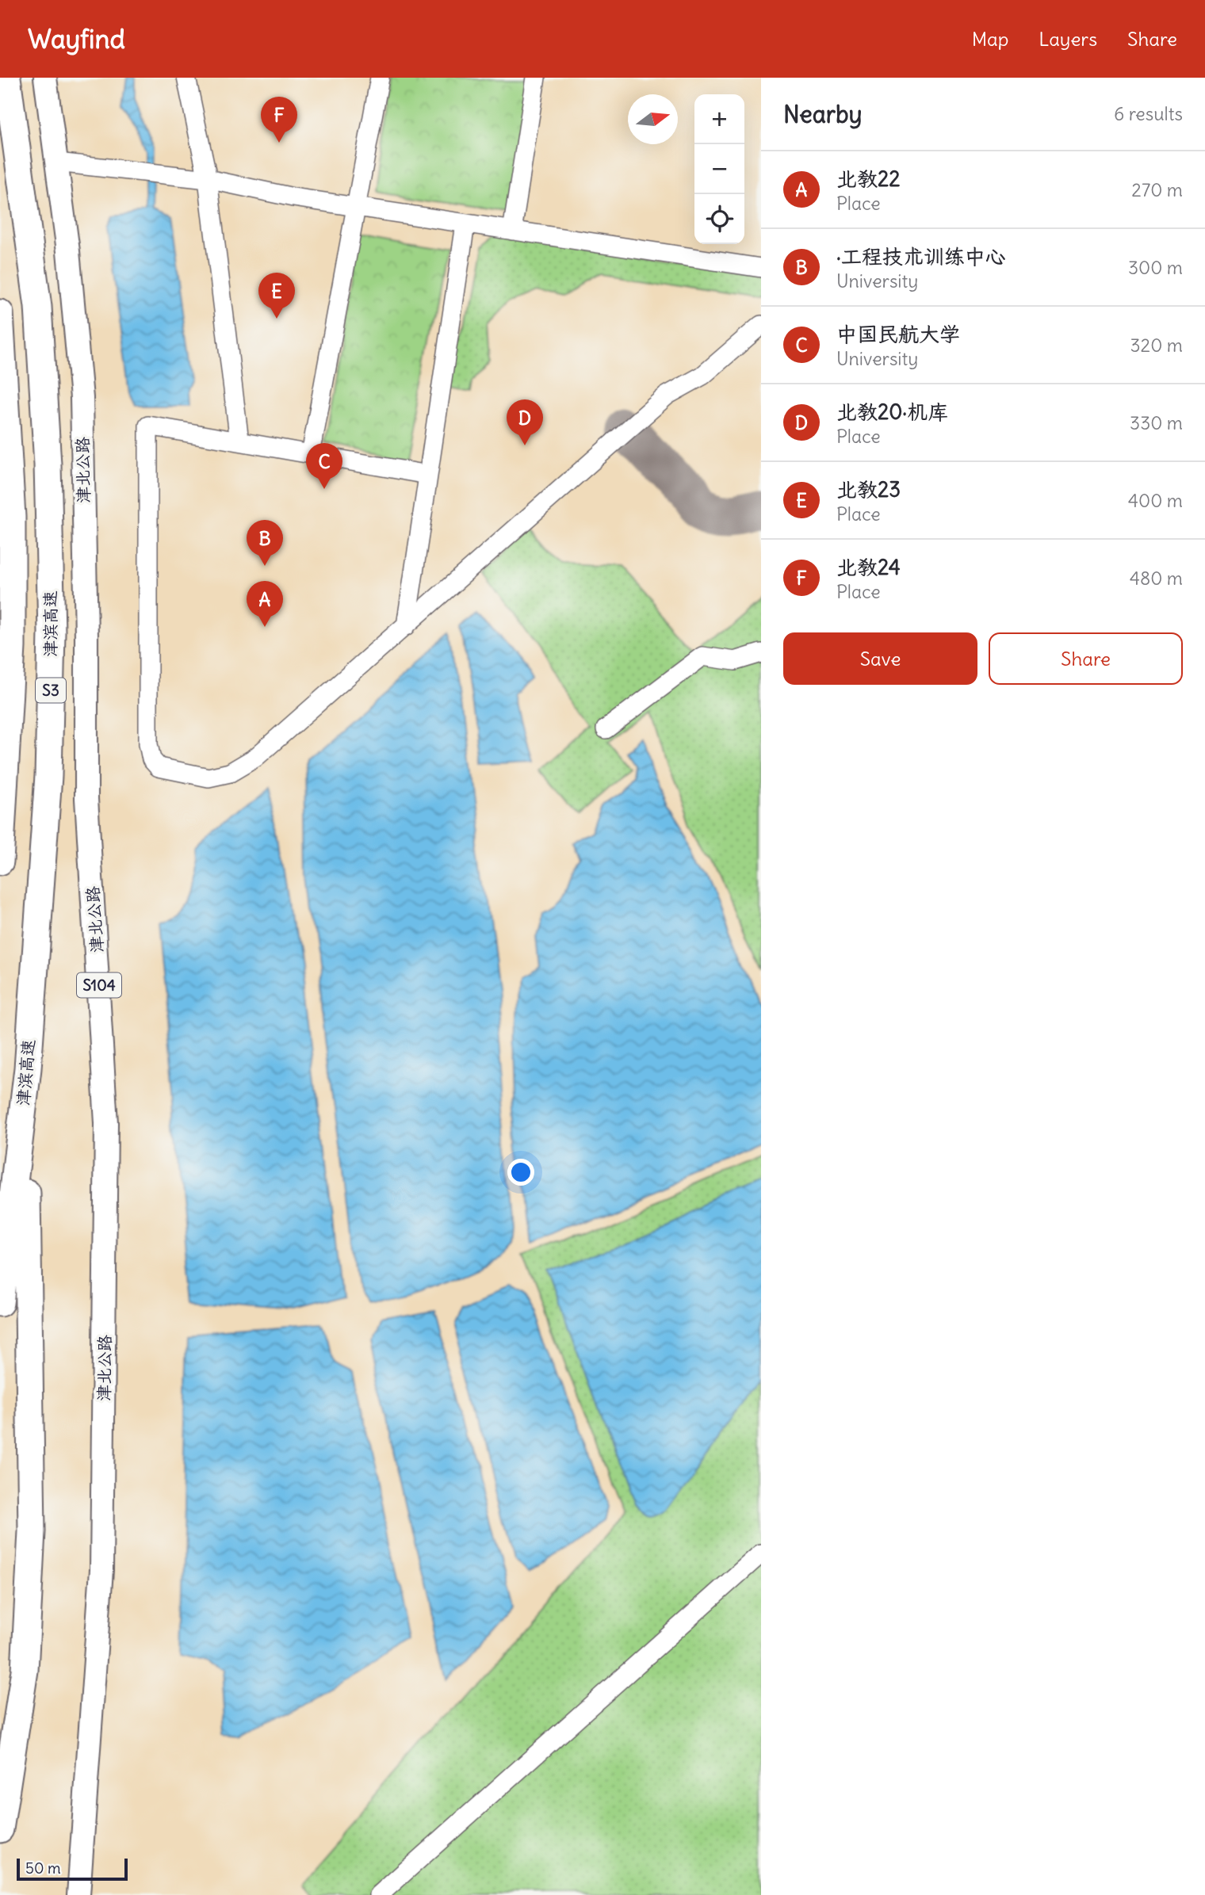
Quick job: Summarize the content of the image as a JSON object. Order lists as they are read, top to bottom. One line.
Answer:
{"streets":{"highway":["津滨高速","S3"],"main road":["津北公路","S104"]},"scale_bar":"50 m","north":"right","page":{"header":"Wayfind","nav":["Map","Layers","Share"],"heading":["Nearby","6 results"],"map_buttons":["+","−"],"pins":["F","E","D","C","B","A"],"list":[{"mark":"A","name":"北教22","note":"Place","value":"270 m"},{"mark":"B","name":"·工程技术训练中心","note":"University","value":"300 m"},{"mark":"C","name":"中国民航大学","note":"University","value":"320 m"},{"mark":"D","name":"北教20·机库","note":"Place","value":"330 m"},{"mark":"E","name":"北教23","note":"Place","value":"400 m"},{"mark":"F","name":"北教24","note":"Place","value":"480 m"}],"buttons":["Save","Share"],"scale":"50 m"}}
